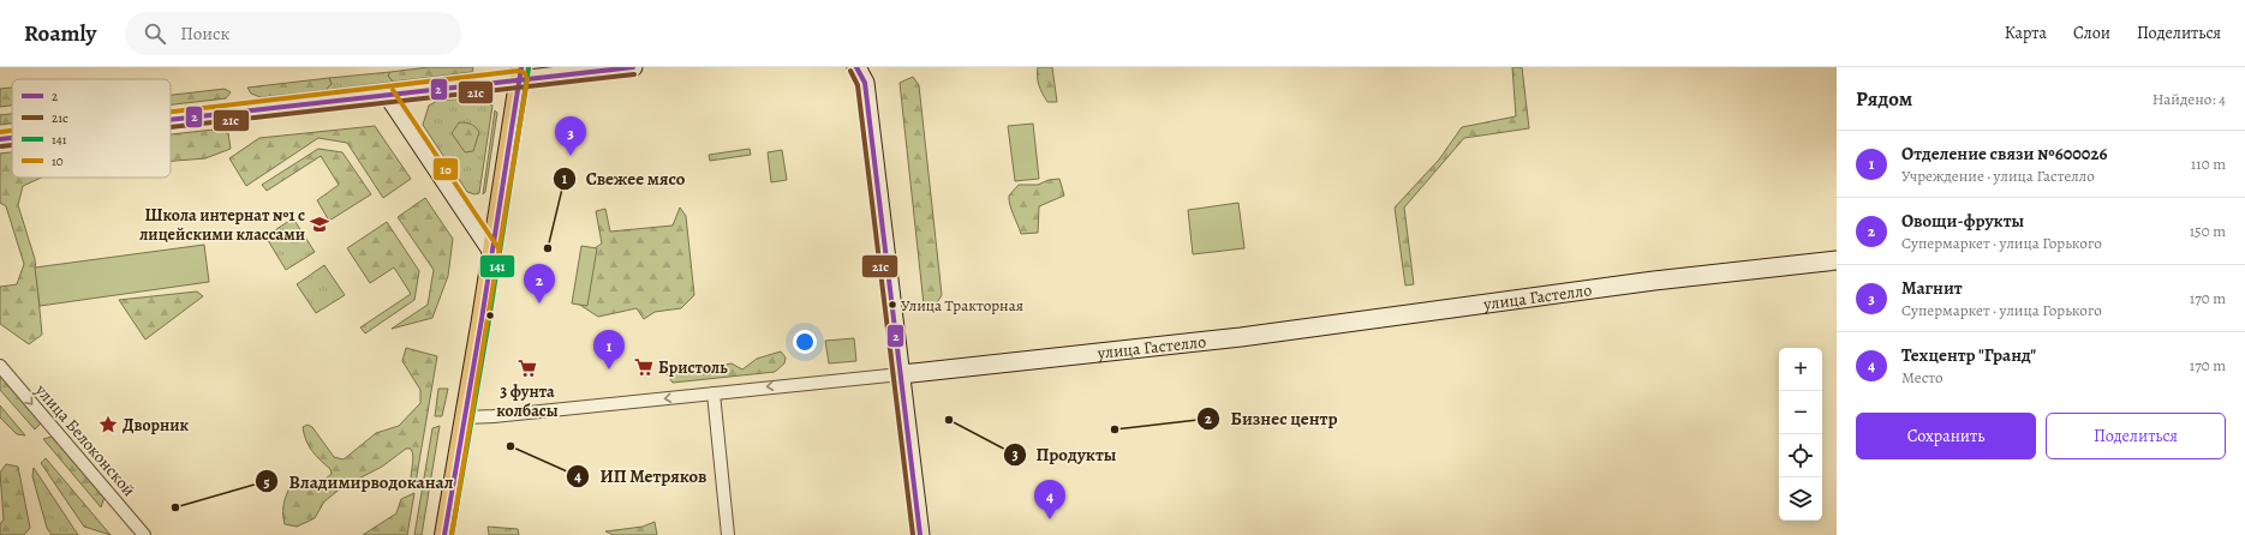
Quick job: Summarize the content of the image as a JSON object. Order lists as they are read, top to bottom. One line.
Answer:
{"streets":{"main road":["улица Гастелло"],"street":["улица Белоконской"]},"one_way":["улица Белоконской"],"places":{"school or university":["Школа интернат №1 с лицейскими классами"],"other":["Свежее мясо","Улица Тракторная","Продукты","Бизнес центр","ИП Метряков","Владимирводоканал"],"supermarket":["Бристоль","3 фунта колбасы"],"place":["Дворник"]},"lines":["transit line 2","transit line 141","transit line 21с","transit line 10"],"legend":["2","21с","141","10"],"page":{"header":"Roamly","search":"Поиск","nav":["Карта","Слои","Поделиться"],"heading":["Рядом","Найдено: 4"],"pins":["3","2","1","4"],"list":[{"mark":"1","name":"Отделение связи №600026","note":"Учреждение · улица Гастелло","value":"110 m"},{"mark":"2","name":"Овощи-фрукты","note":"Супермаркет · улица Горького","value":"150 m"},{"mark":"3","name":"Магнит","note":"Супермаркет · улица Горького","value":"170 m"},{"mark":"4","name":"Техцентр \"Гранд\"","note":"Место","value":"170 m"}],"map_buttons":["+","−"],"buttons":["Сохранить","Поделиться"]}}
